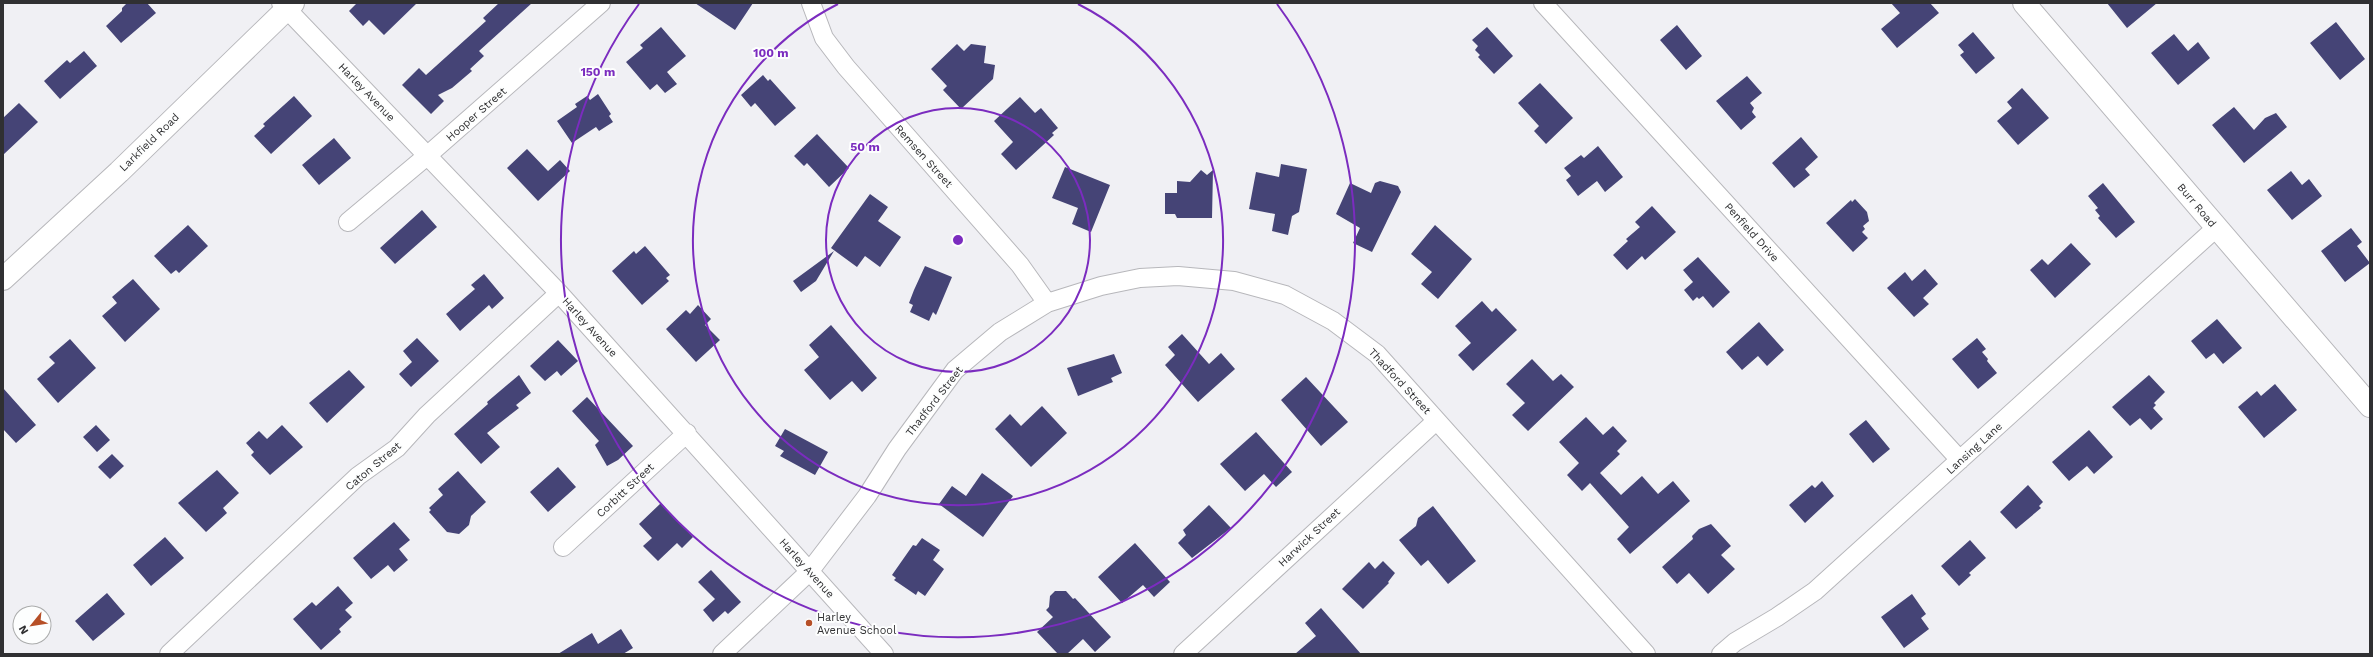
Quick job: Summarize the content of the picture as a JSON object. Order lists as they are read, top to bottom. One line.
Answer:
{"streets":{"street":["Harley Avenue","Hooper Street","Larkfield Road","Remsen Street","Burr Road","Penfield Drive","Thadford Street","Lansing Lane","Caton Street","Corbitt Street","Harwick Street"]},"crossings":[["Harley Avenue","Hooper Street"],["Harley Avenue","Larkfield Road"],["Harley Avenue","Thadford Street"],["Harley Avenue","Caton Street"],["Harley Avenue","Corbitt Street"],["Remsen Street","Thadford Street"],["Burr Road","Lansing Lane"],["Penfield Drive","Lansing Lane"],["Thadford Street","Harwick Street"]],"places":["Harley Avenue School"],"north":"bottom left","rings":["100 m","150 m","50 m"]}
